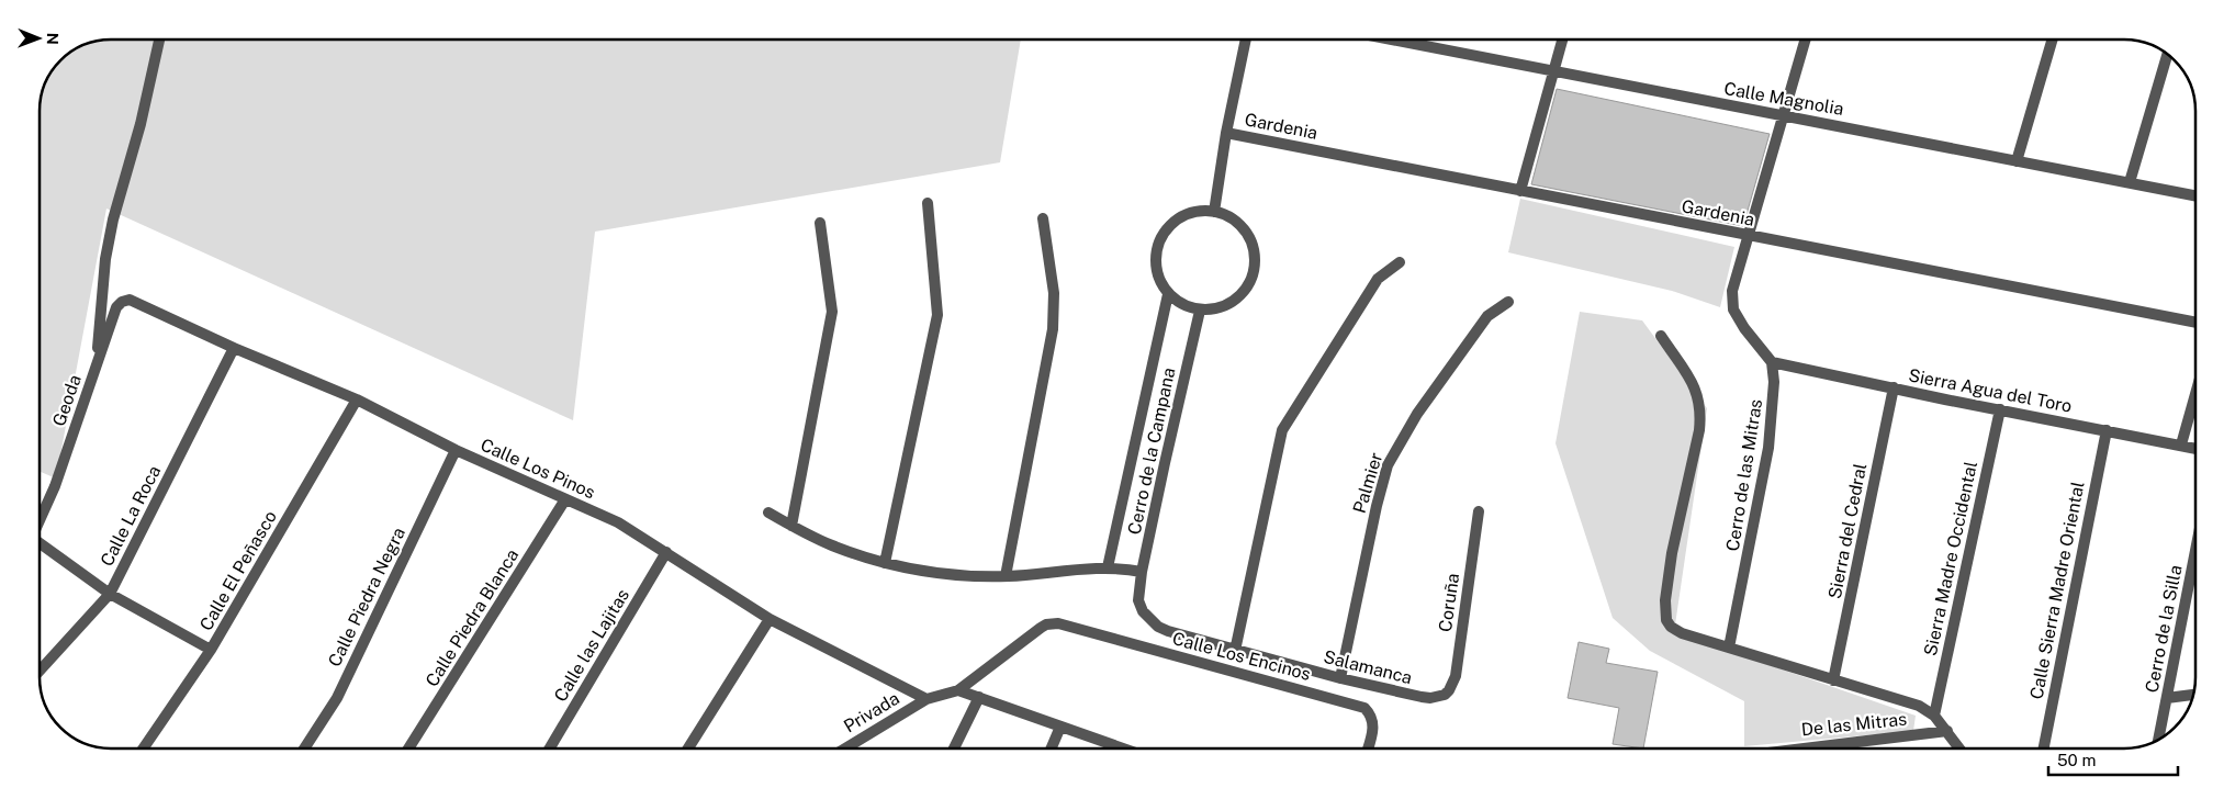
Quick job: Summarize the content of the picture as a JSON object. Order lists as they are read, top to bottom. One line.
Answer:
{"streets":{"street":["Calle Magnolia","Gardenia","Sierra Agua del Toro","Geoda","Cerro de la Campana","Calle Los Pinos","Cerro de las Mitras","Palmier","Calle La Roca","Sierra del Cedral","Sierra Madre Occidental","Calle El Peñasco","Calle Sierra Madre Oriental","Calle Piedra Negra","Coruña","Calle Piedra Blanca","Cerro de la Silla","Calle las Lajitas","Calle Los Encinos","Salamanca","Privada","De las Mitras"]},"crossings":[["Sierra Agua del Toro","Cerro de las Mitras"],["Sierra Agua del Toro","Sierra del Cedral"],["Sierra Agua del Toro","Sierra Madre Occidental"],["Sierra Agua del Toro","Calle Sierra Madre Oriental"],["Geoda","Calle Los Pinos"],["Cerro de la Campana","Salamanca"],["Calle Los Pinos","Calle La Roca"],["Calle Los Pinos","Calle El Peñasco"],["Calle Los Pinos","Calle Piedra Negra"],["Calle Los Pinos","Calle Piedra Blanca"],["Calle Los Pinos","Calle las Lajitas"],["Calle Los Pinos","Privada"],["Palmier","Salamanca"],["Coruña","Salamanca"],["Calle Los Encinos","Privada"]],"scale_bar":"50 m","north":"right"}
